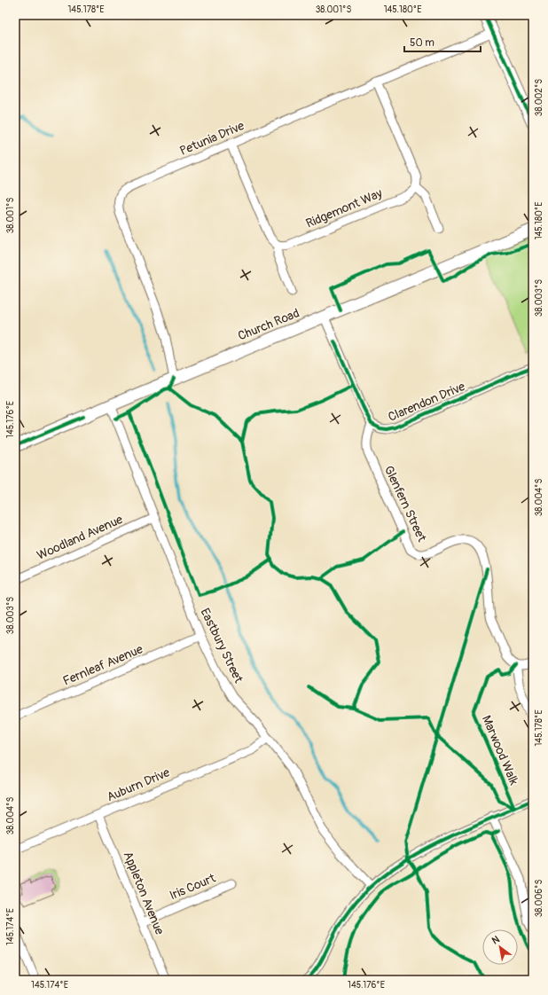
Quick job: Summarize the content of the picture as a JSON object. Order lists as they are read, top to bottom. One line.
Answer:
{"streets":{"main road":["Church Road"],"street":["Petunia Drive","Ridgemont Way","Clarendon Drive","Glenfern Street","Woodland Avenue","Eastbury Street","Fernleaf Avenue","Auburn Drive","Iris Court","Appleton Avenue"],"cycle path":["Marwood Walk"]},"crossings":[["Petunia Drive","Church Road"],["Church Road","Clarendon Drive"],["Church Road","Eastbury Street"],["Clarendon Drive","Glenfern Street"],["Woodland Avenue","Eastbury Street"],["Eastbury Street","Fernleaf Avenue"],["Eastbury Street","Auburn Drive"],["Auburn Drive","Appleton Avenue"],["Iris Court","Appleton Avenue"]],"scale_bar":"50 m","north":"top left","coordinates":["145.178°E","38.001°S","145.180°E","38.002°S","38.003°S","145.176°E","38.004°S","38.006°S","145.174°E"]}
